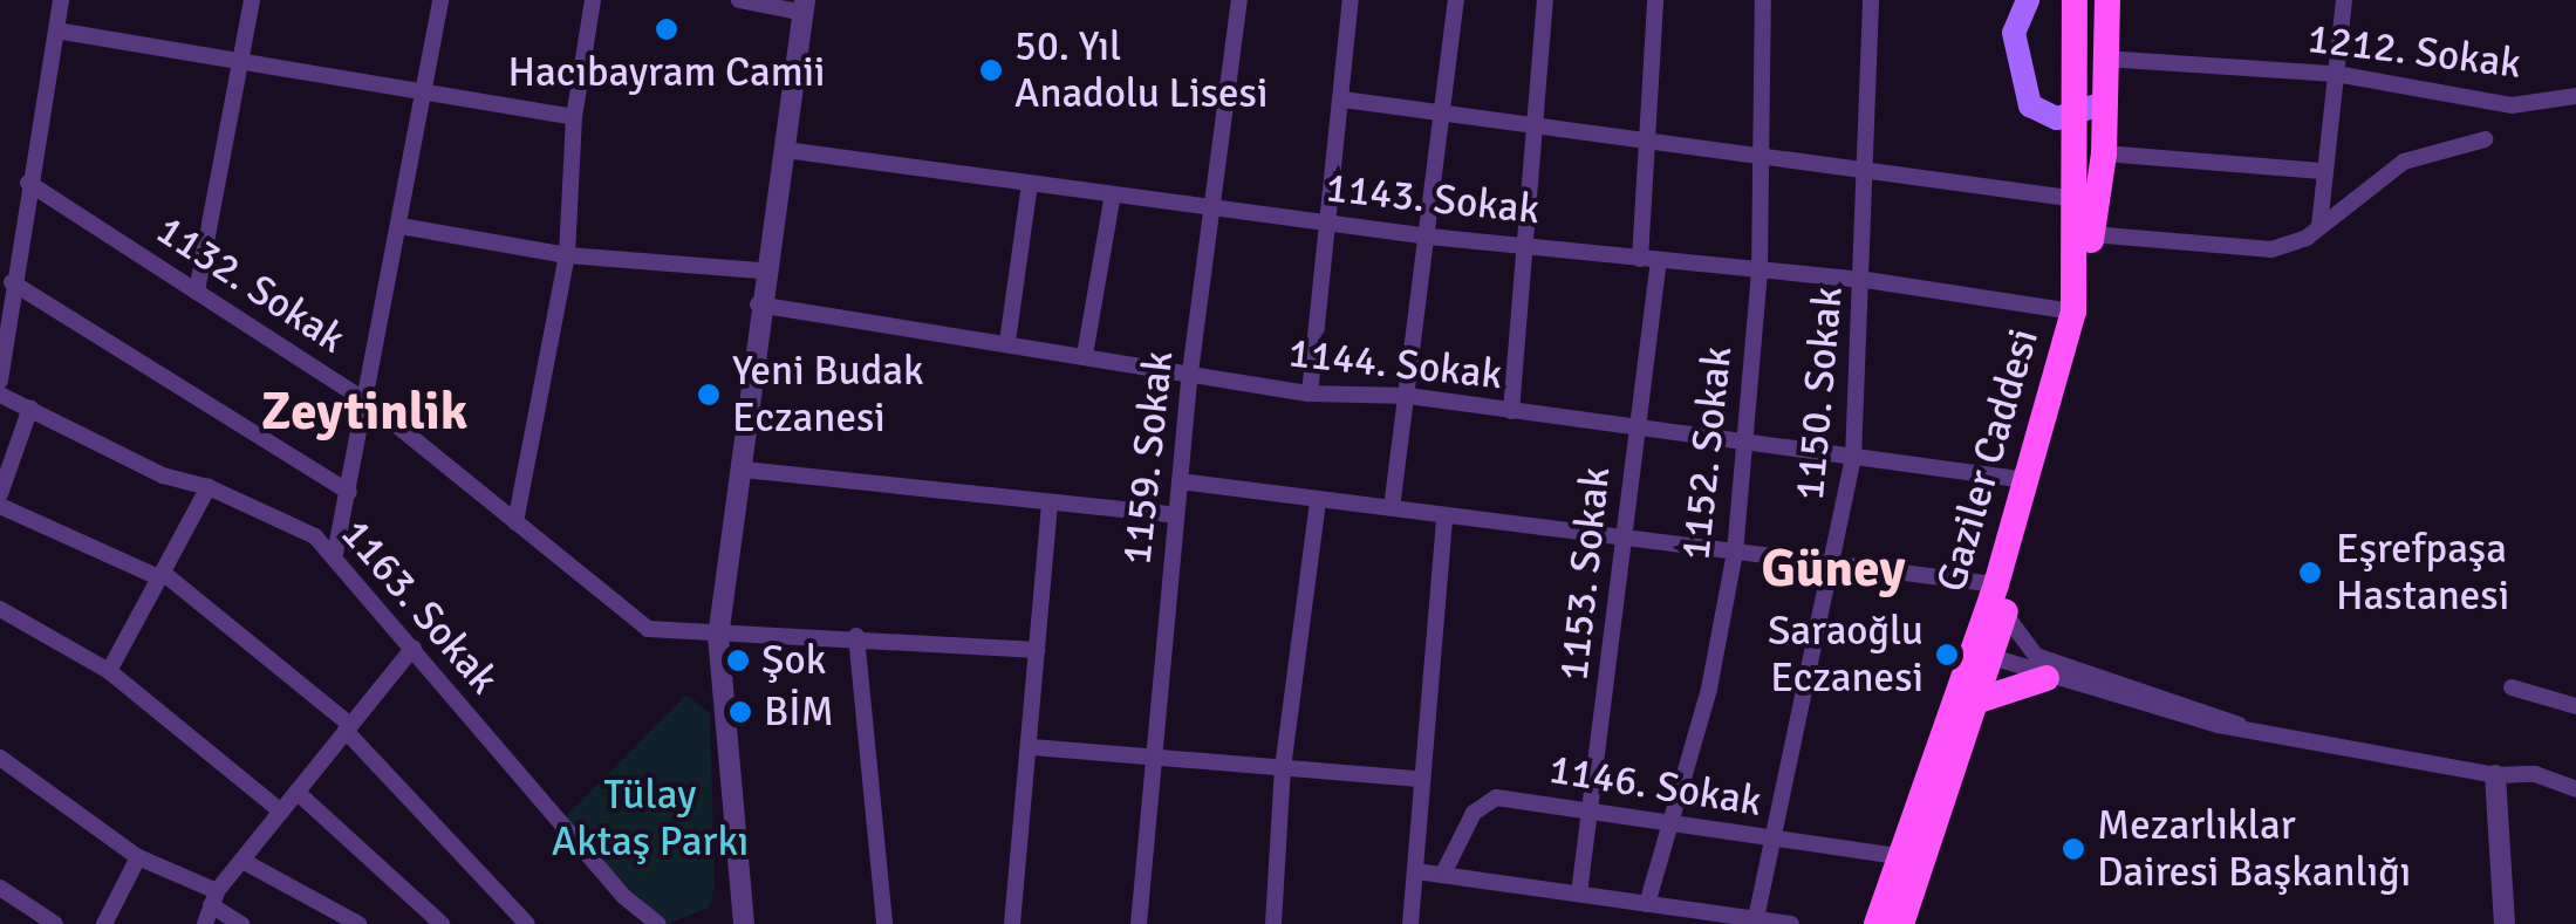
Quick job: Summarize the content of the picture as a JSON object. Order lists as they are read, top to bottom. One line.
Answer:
{"streets":{"main road":["Gaziler Caddesi"],"street":["1212. Sokak","1143. Sokak","1132. Sokak","1144. Sokak","1150. Sokak","1152. Sokak","1159. Sokak","1153. Sokak","1163. Sokak","1146. Sokak"]},"crossings":[["1212. Sokak","Gaziler Caddesi"],["1143. Sokak","1150. Sokak"],["1143. Sokak","1152. Sokak"],["1143. Sokak","1159. Sokak"],["1143. Sokak","Gaziler Caddesi"],["1143. Sokak","1153. Sokak"],["1144. Sokak","1150. Sokak"],["1144. Sokak","1152. Sokak"],["1144. Sokak","1159. Sokak"],["1144. Sokak","Gaziler Caddesi"],["1144. Sokak","1153. Sokak"],["1150. Sokak","1146. Sokak"],["1152. Sokak","1146. Sokak"],["Gaziler Caddesi","1146. Sokak"],["1153. Sokak","1146. Sokak"]],"districts":["Zeytinlik","Güney"],"parks":["Tülay Aktaş Parkı"],"places":["Hacıbayram Camii","50. Yıl Anadolu Lisesi","Yeni Budak Eczanesi","Eşrefpaşa Hastanesi","Saraoğlu Eczanesi","Şok","BİM","Mezarlıklar Dairesi Başkanlığı"]}
